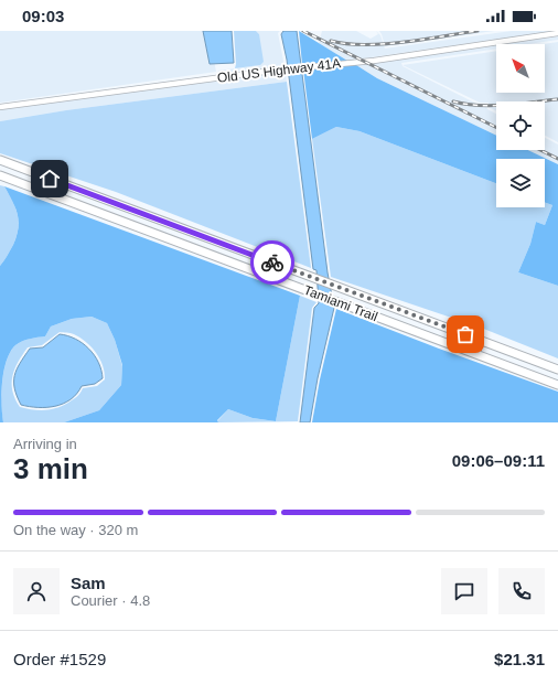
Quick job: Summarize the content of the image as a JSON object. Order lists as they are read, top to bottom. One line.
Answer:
{"streets":{"main road":["Tamiami Trail"],"street":["Old US Highway 41A"]},"north":"top left","page":{"status":"09:03","heading":["3 min","Arriving in","09:06–09:11"],"panel":["Sam","Courier · 4.8","Order #1529","$21.31"],"bar":"On the way · 320 m"}}
